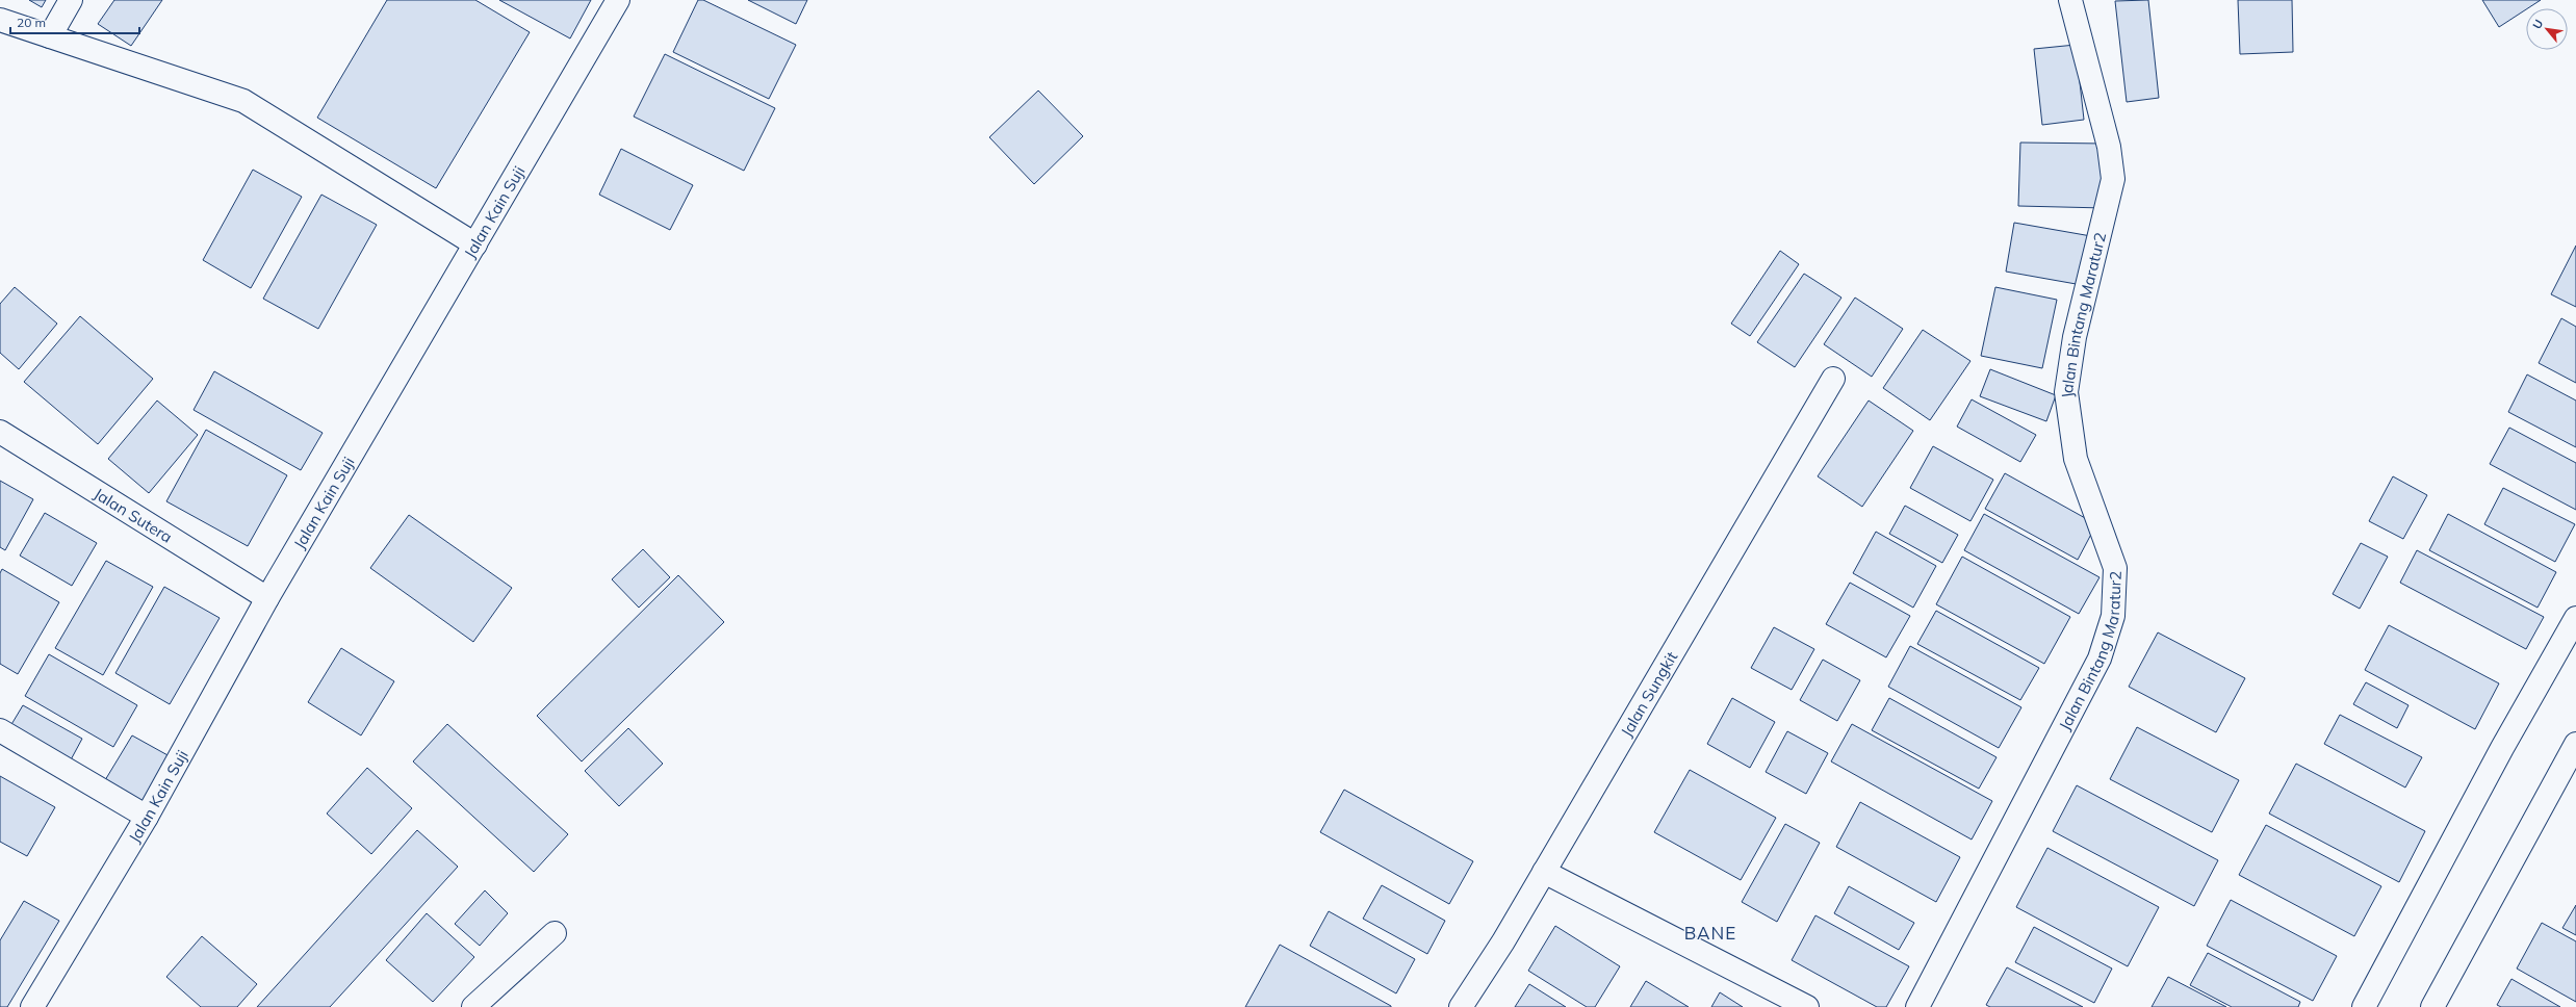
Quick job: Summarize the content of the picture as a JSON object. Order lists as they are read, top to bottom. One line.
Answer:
{"streets":{"main road":["Jalan Kain Suji","Jalan Bintang Maratur2","Jalan Sutera","Jalan Sungkit"]},"crossings":[["Jalan Kain Suji","Jalan Sutera"]],"districts":["BANE"],"scale_bar":"20 m","north":"top left"}
